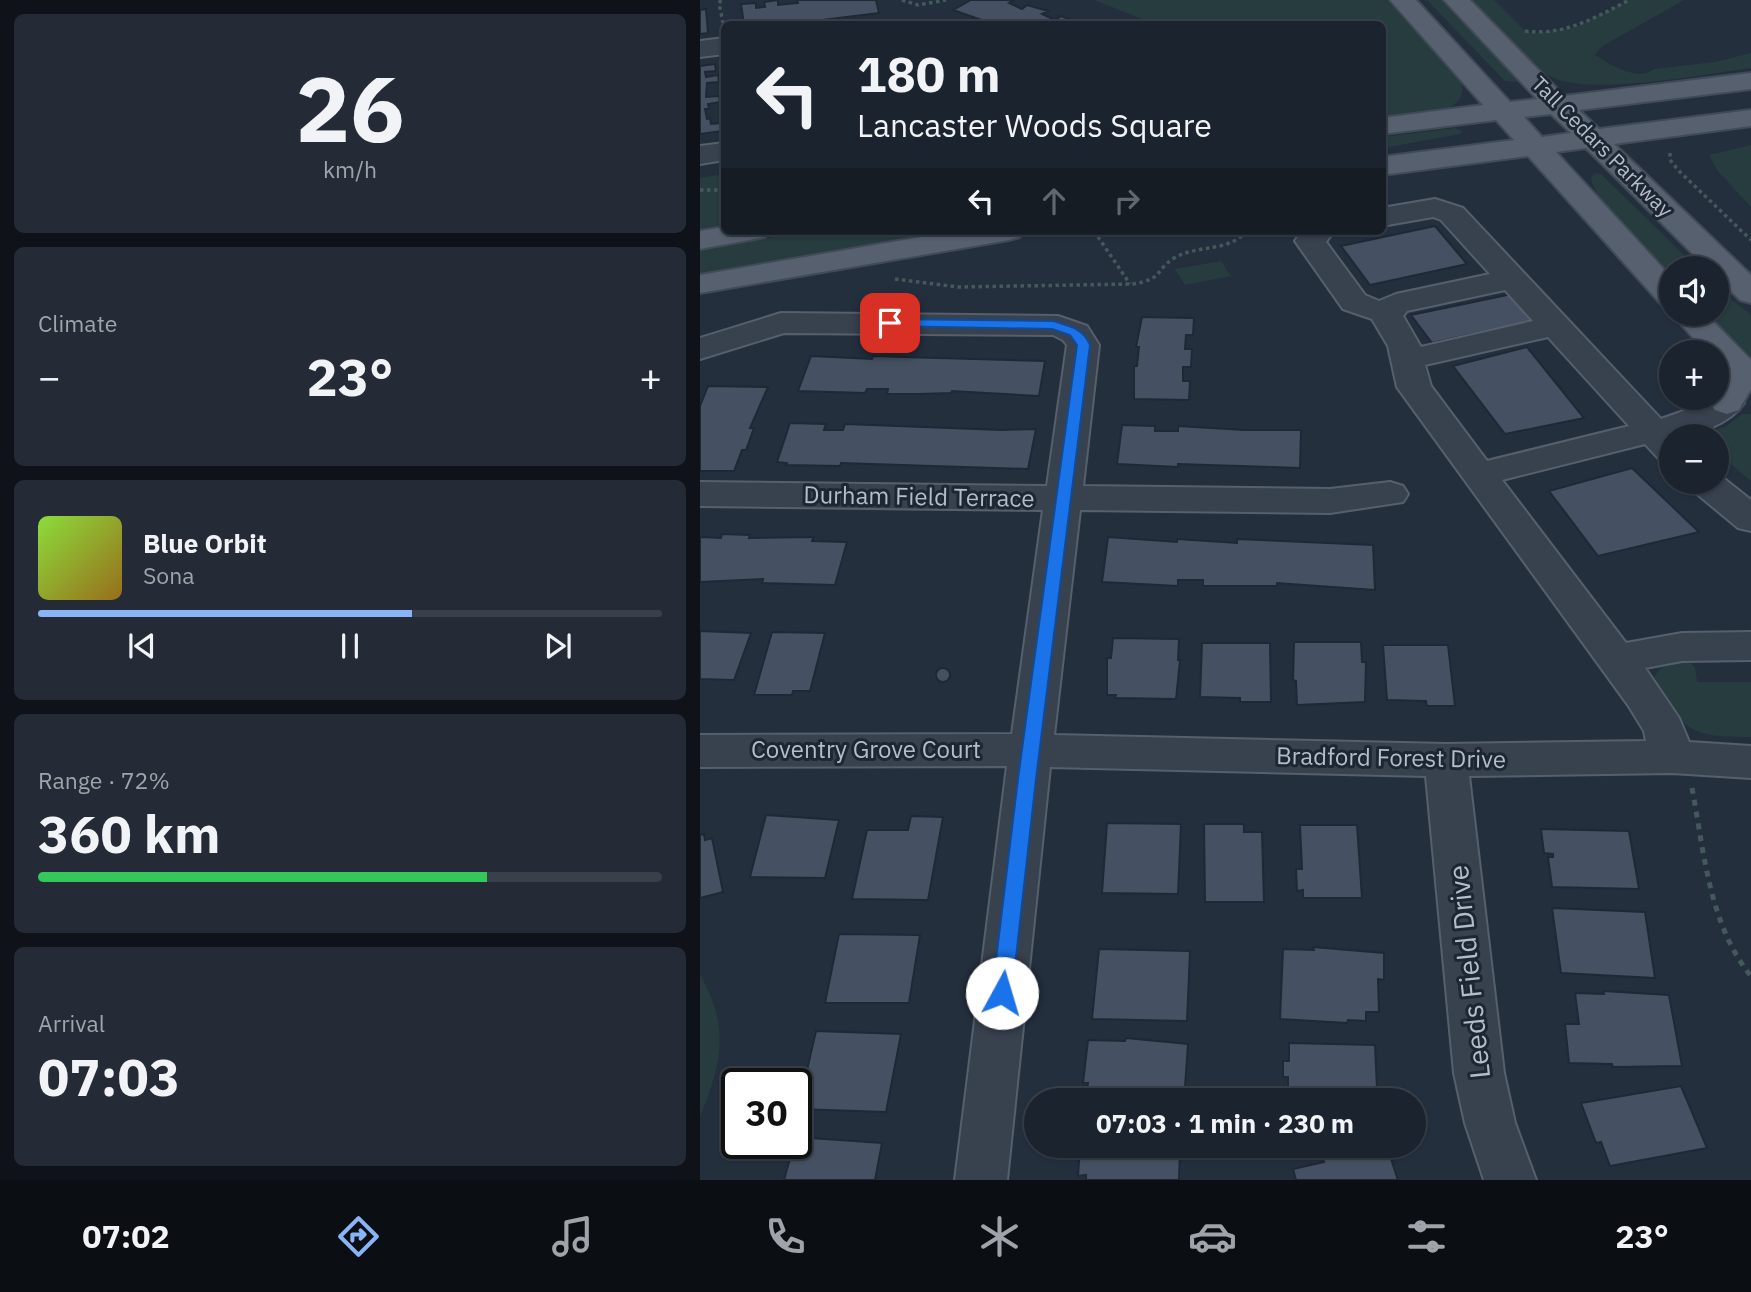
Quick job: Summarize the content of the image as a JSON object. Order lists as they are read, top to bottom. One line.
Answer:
{"streets":{"main road":["Tall Cedars Parkway"],"street":["Durham Field Terrace","Coventry Grove Court","Bradford Forest Drive","Leeds Field Drive"]},"crossings":[["Coventry Grove Court","Bradford Forest Drive"],["Bradford Forest Drive","Leeds Field Drive"]],"page":{"tile":[["26","km/h"],"Climate",["Range · 72%","360 km"],["Arrival","07:03"]],"turn":["180 m","Lancaster Woods Square"],"map_buttons":["+","−"],"heat":["−","23°","+"],"song":["Blue Orbit","Sona"],"limit":"30","trip":"07:03 · 1 min · 230 m","tabs":["07:02","23°"]}}
